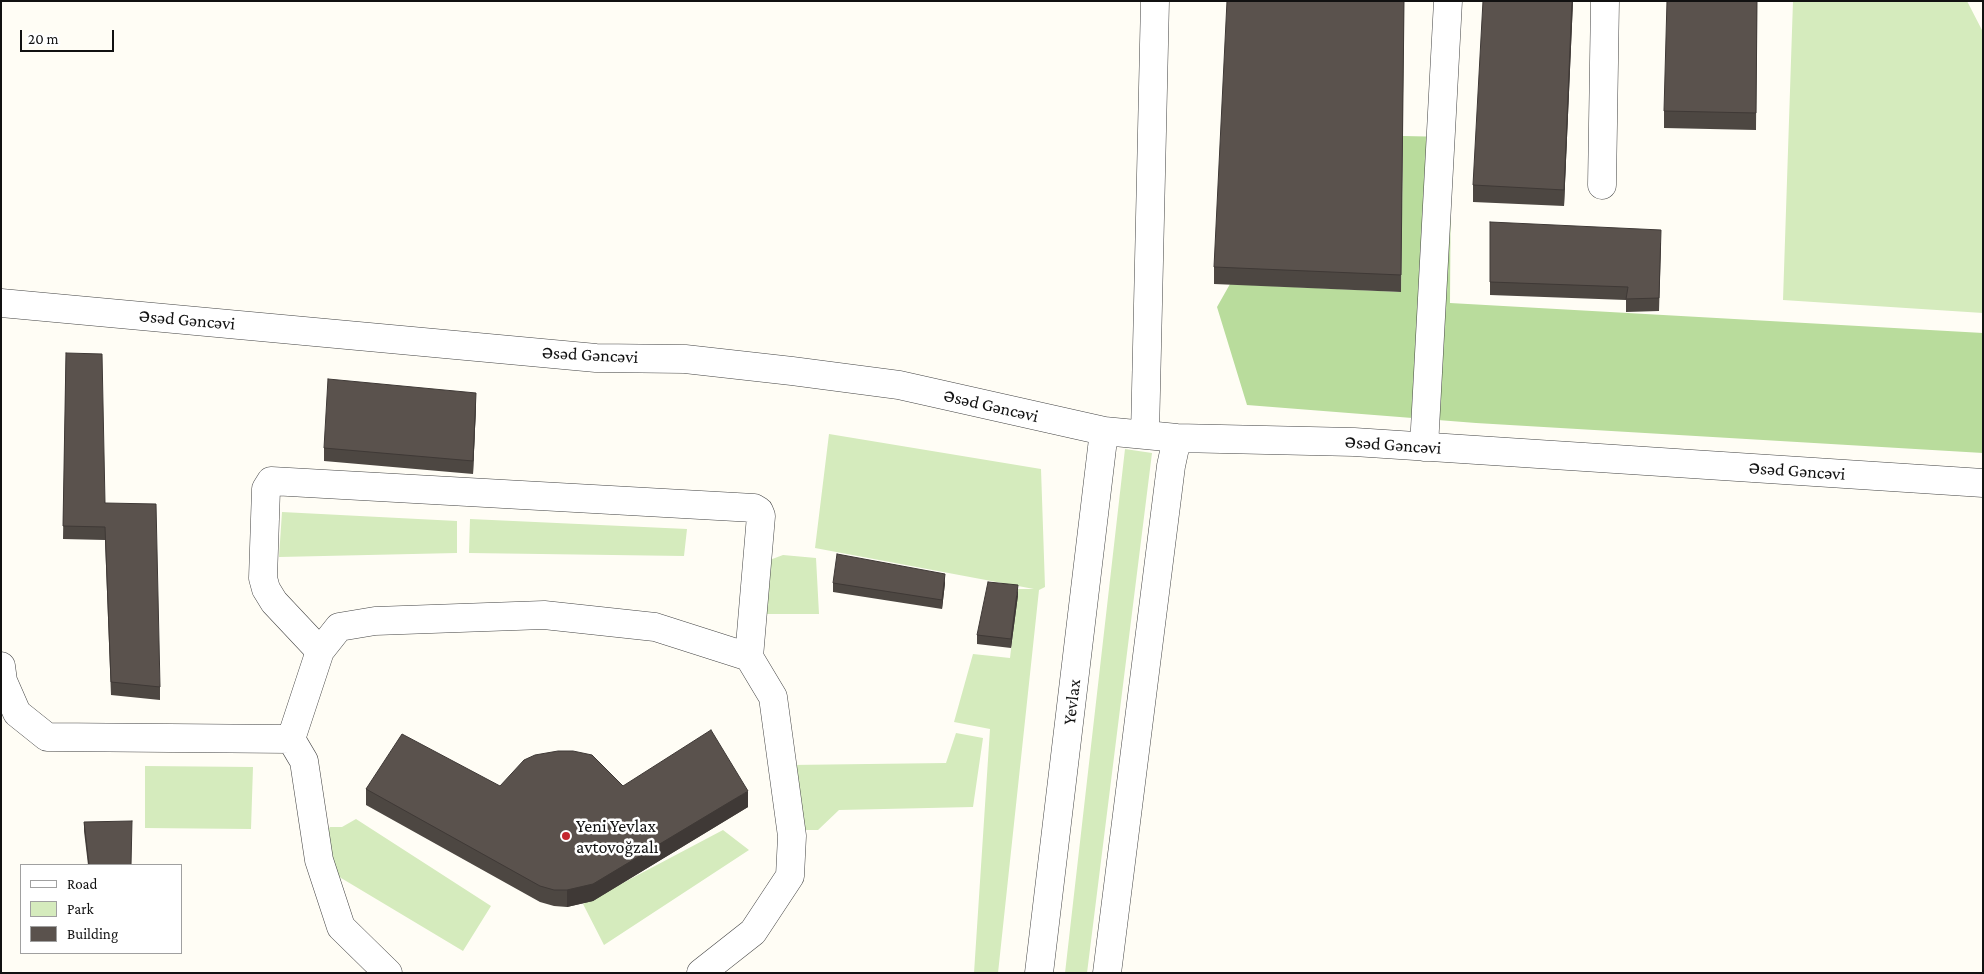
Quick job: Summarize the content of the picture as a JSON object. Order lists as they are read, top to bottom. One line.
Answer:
{"streets":{"street":["Əsəd Gəncəvi","Yevlax"]},"crossings":[["Əsəd Gəncəvi","Yevlax"]],"places":["Yeni Yevlax avtovoğzalı"],"legend":["Road","Park","Building"],"scale_bar":"20 m"}
